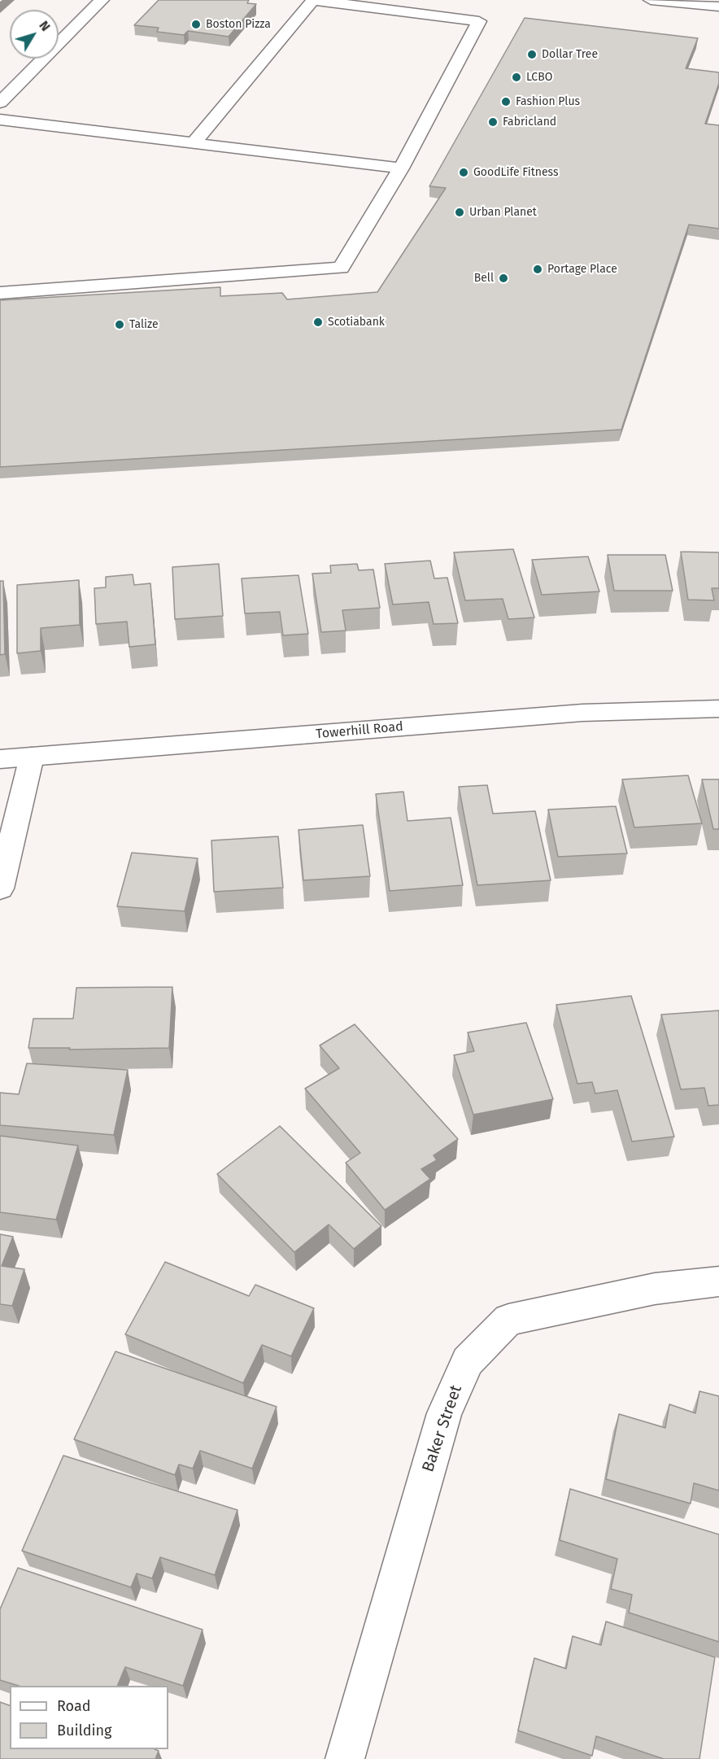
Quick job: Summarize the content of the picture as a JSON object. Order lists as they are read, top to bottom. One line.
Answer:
{"streets":{"street":["Towerhill Road","Baker Street"]},"places":["Boston Pizza","Dollar Tree","LCBO","Fashion Plus","Fabricland","GoodLife Fitness","Urban Planet","Portage Place","Bell","Scotiabank","Talize"],"legend":["Road","Building"],"north":"top right"}
